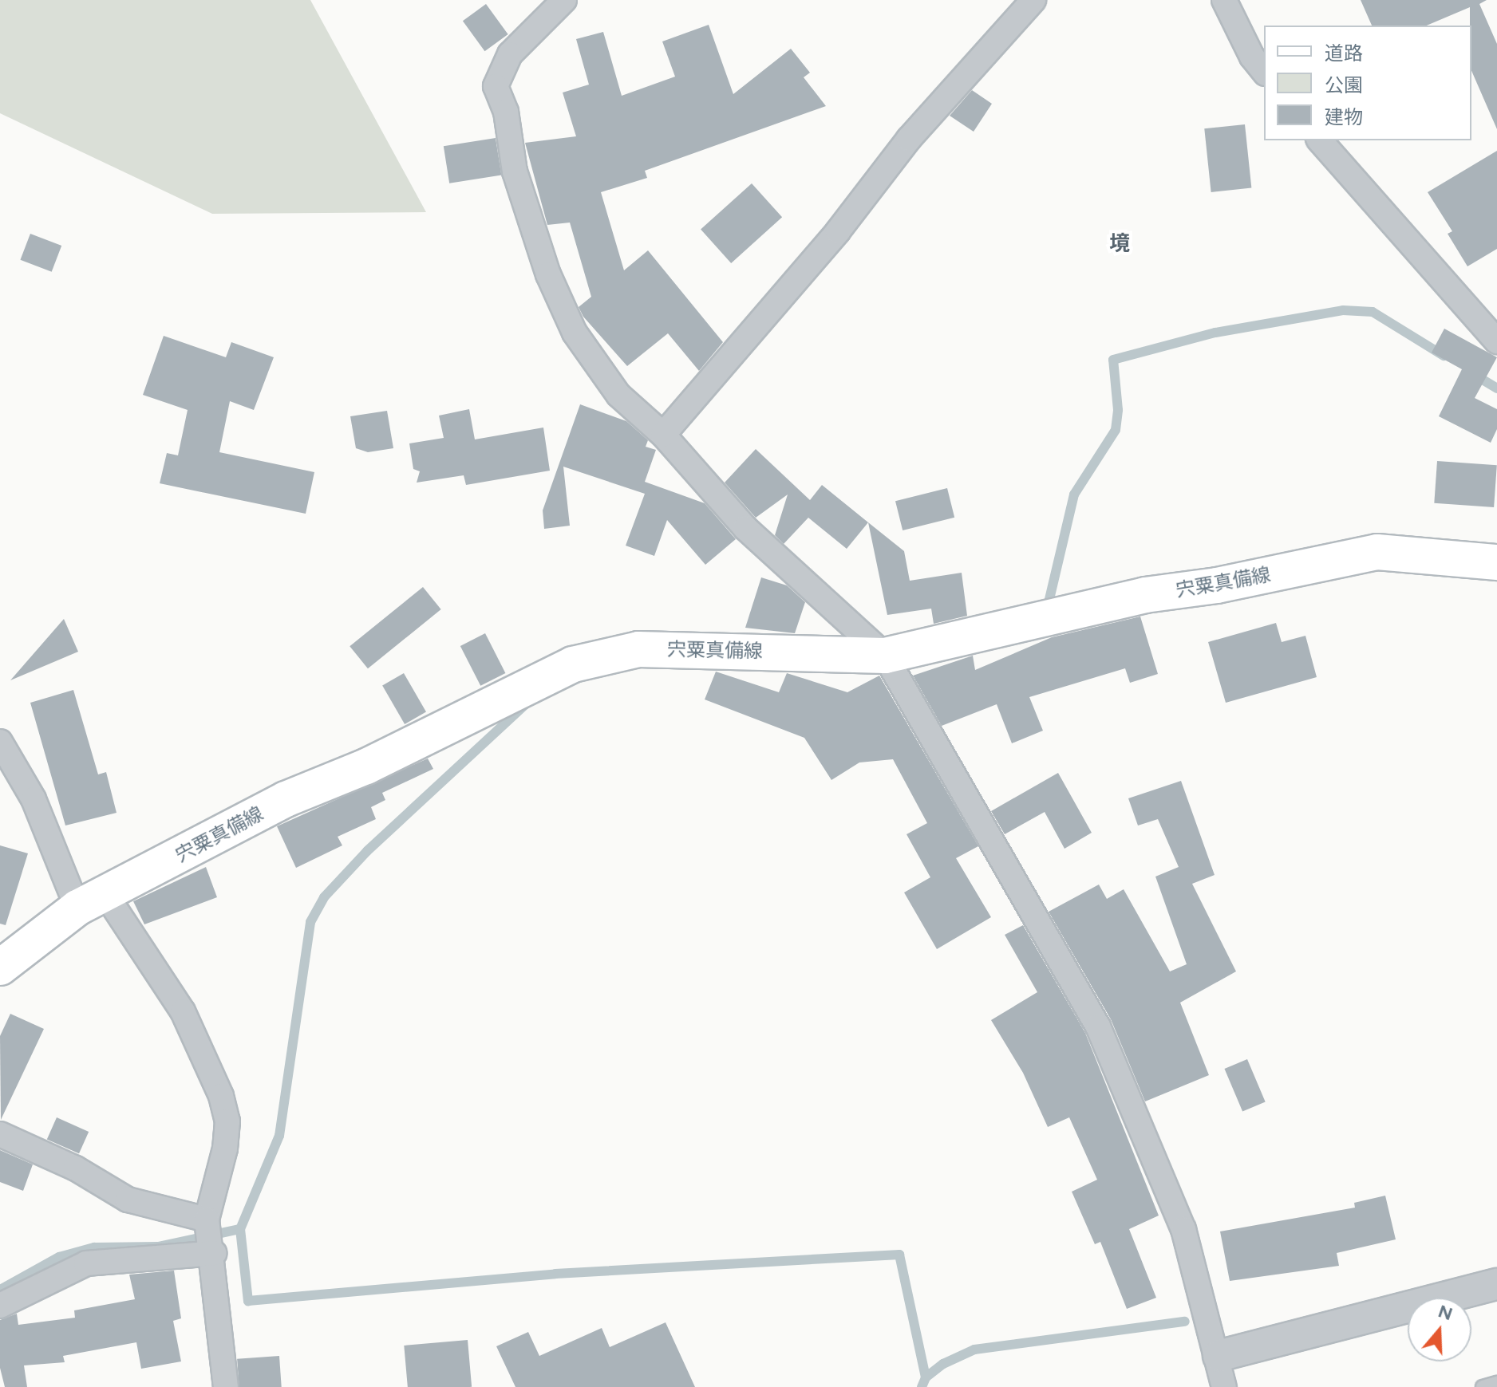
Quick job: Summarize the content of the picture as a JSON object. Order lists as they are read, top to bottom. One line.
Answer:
{"streets":{"main road":["宍粟真備線"]},"districts":["境"],"legend":["道路","公園","建物"],"north":"top"}
